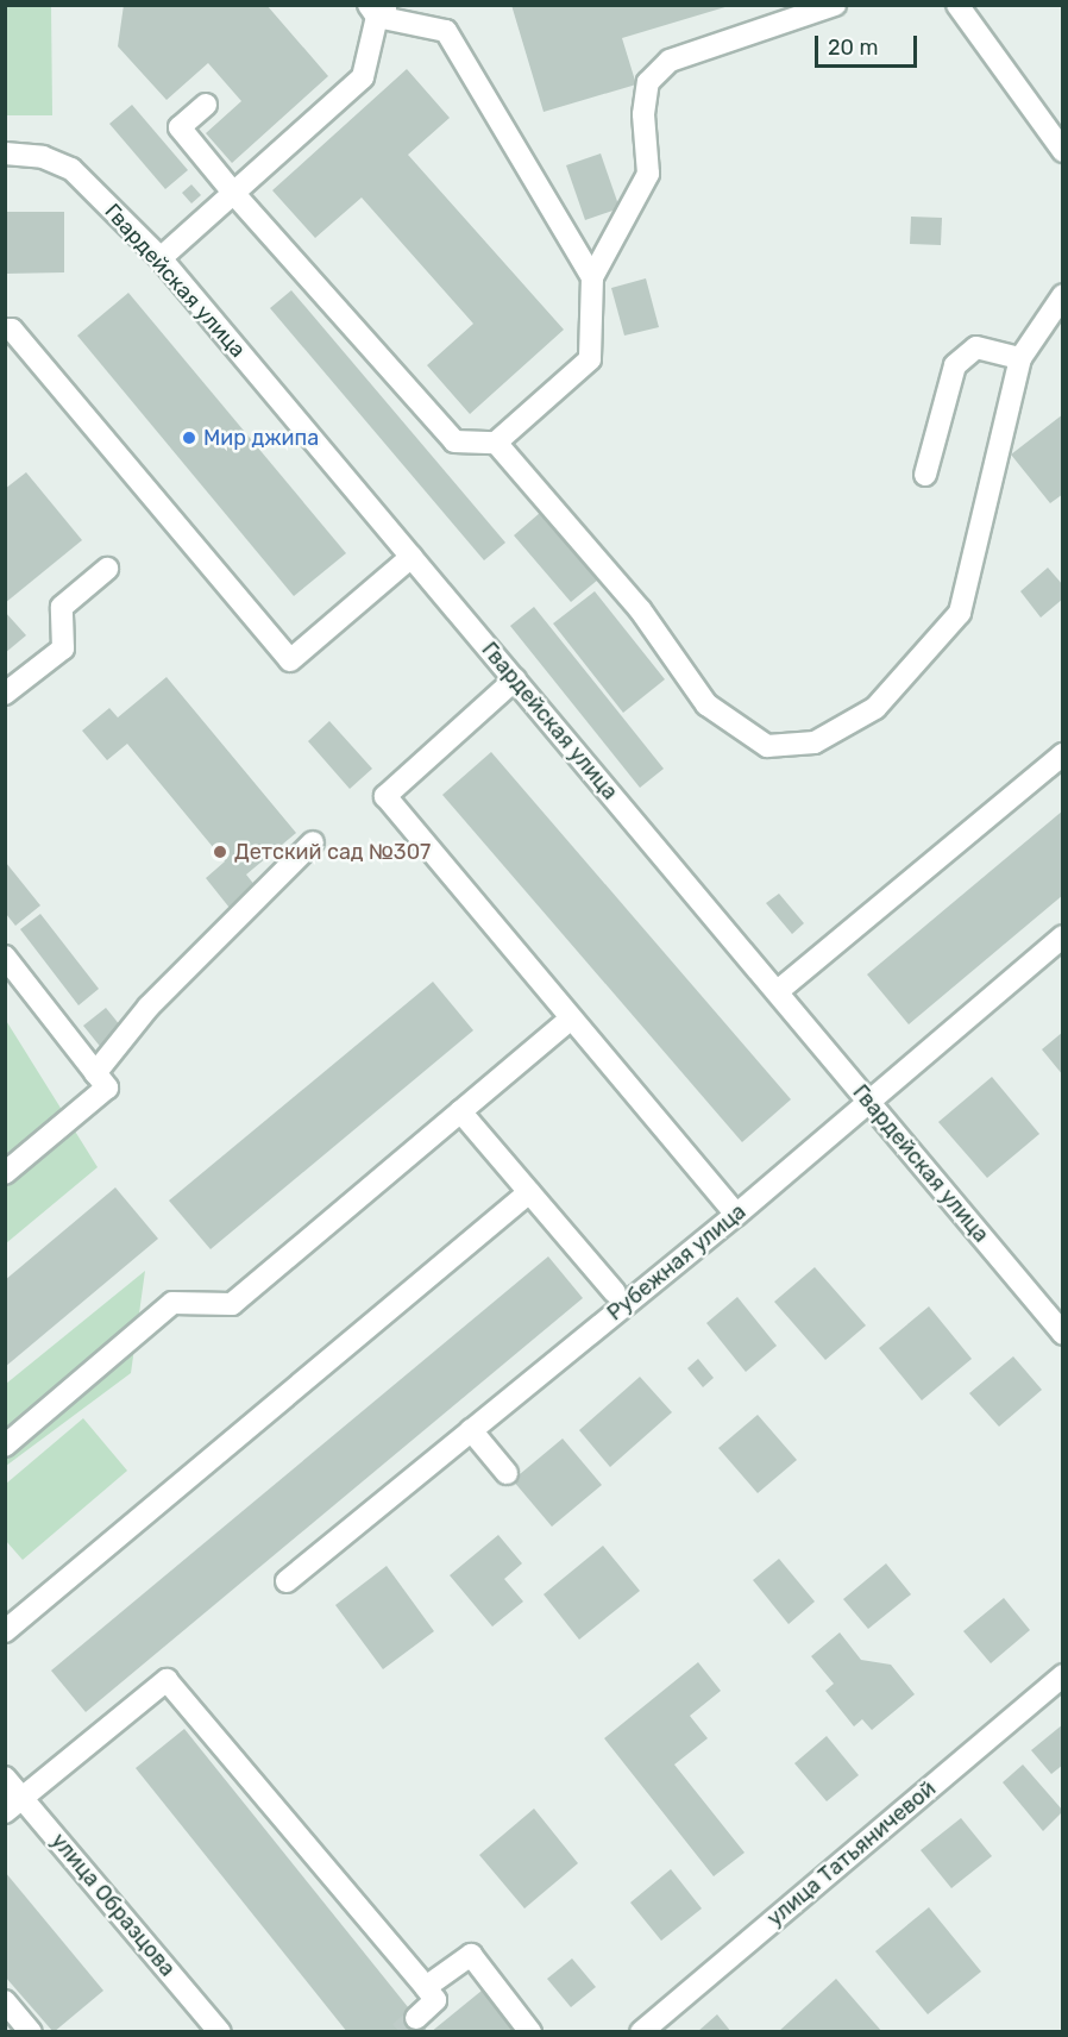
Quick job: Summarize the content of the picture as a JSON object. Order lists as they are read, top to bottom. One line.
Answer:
{"streets":{"street":["Гвардейская улица","Рубежная улица","улица Татьяничевой","улица Образцова"]},"crossings":[["Гвардейская улица","Рубежная улица"]],"places":["Мир джипа","Детский сад №307"],"scale_bar":"20 m"}
